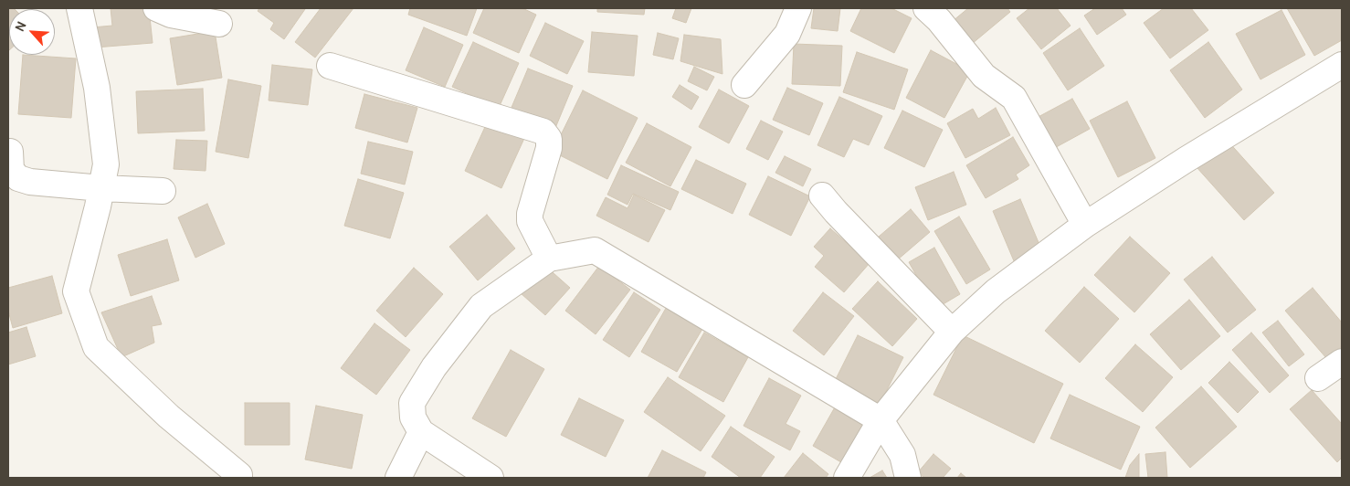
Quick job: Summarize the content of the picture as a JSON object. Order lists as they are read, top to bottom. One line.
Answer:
{"north":"top left"}
